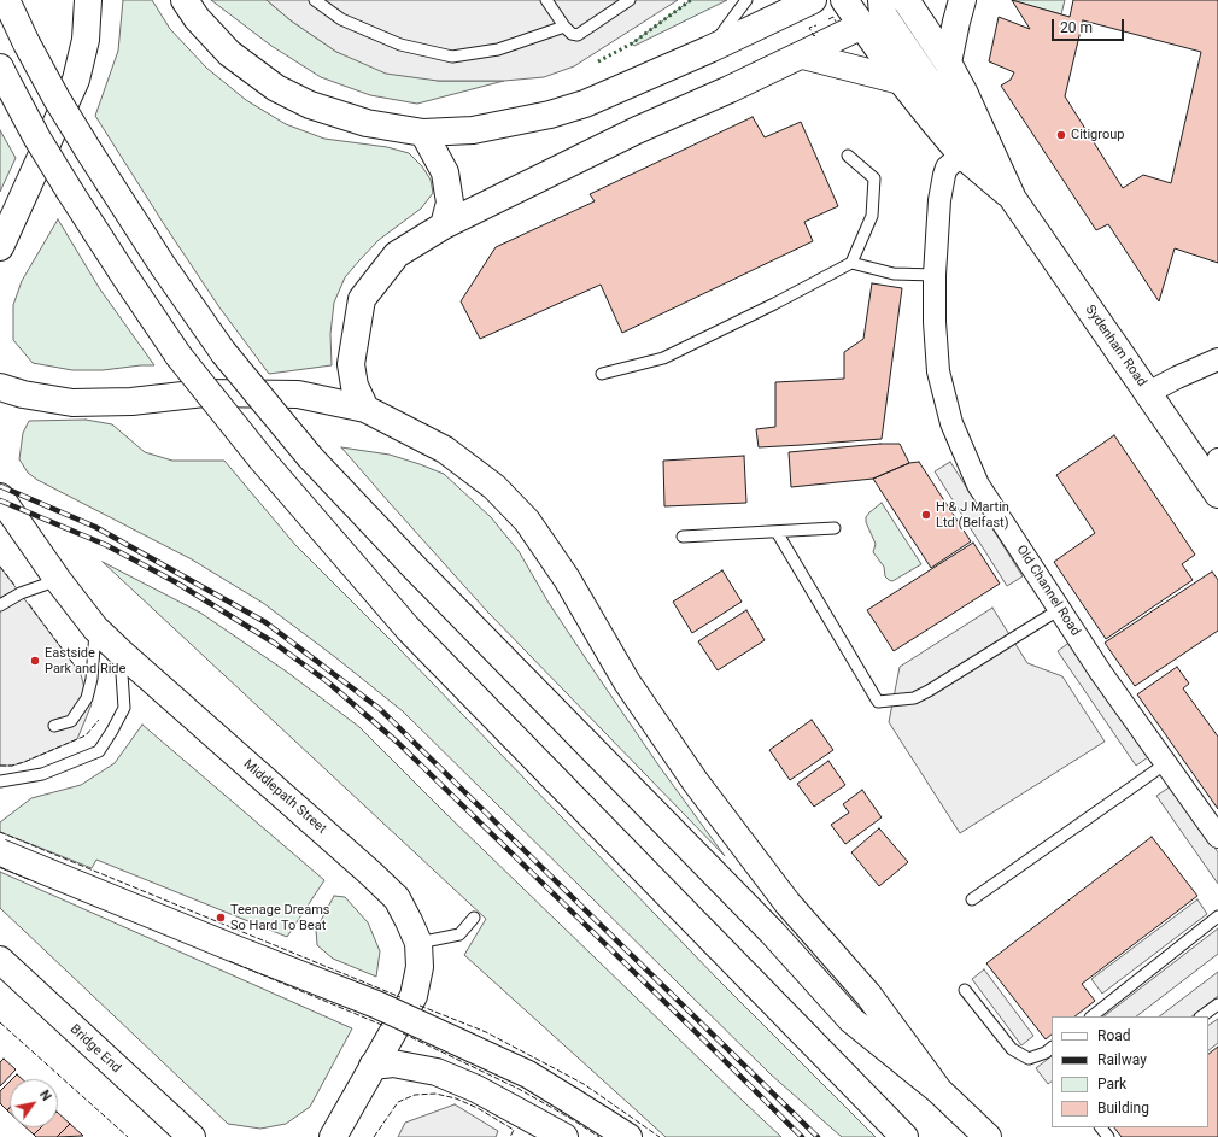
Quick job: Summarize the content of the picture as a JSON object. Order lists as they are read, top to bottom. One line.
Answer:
{"streets":{"main road":["Sydenham Road","Middlepath Street","Bridge End"],"street":["Old Channel Road"]},"crossings":[["Sydenham Road","Old Channel Road"]],"places":["Citigroup","H & J Martin Ltd (Belfast)","Eastside Park and Ride","Teenage Dreams So Hard To Beat"],"legend":["Road","Railway","Park","Building"],"scale_bar":"20 m","north":"top right"}
